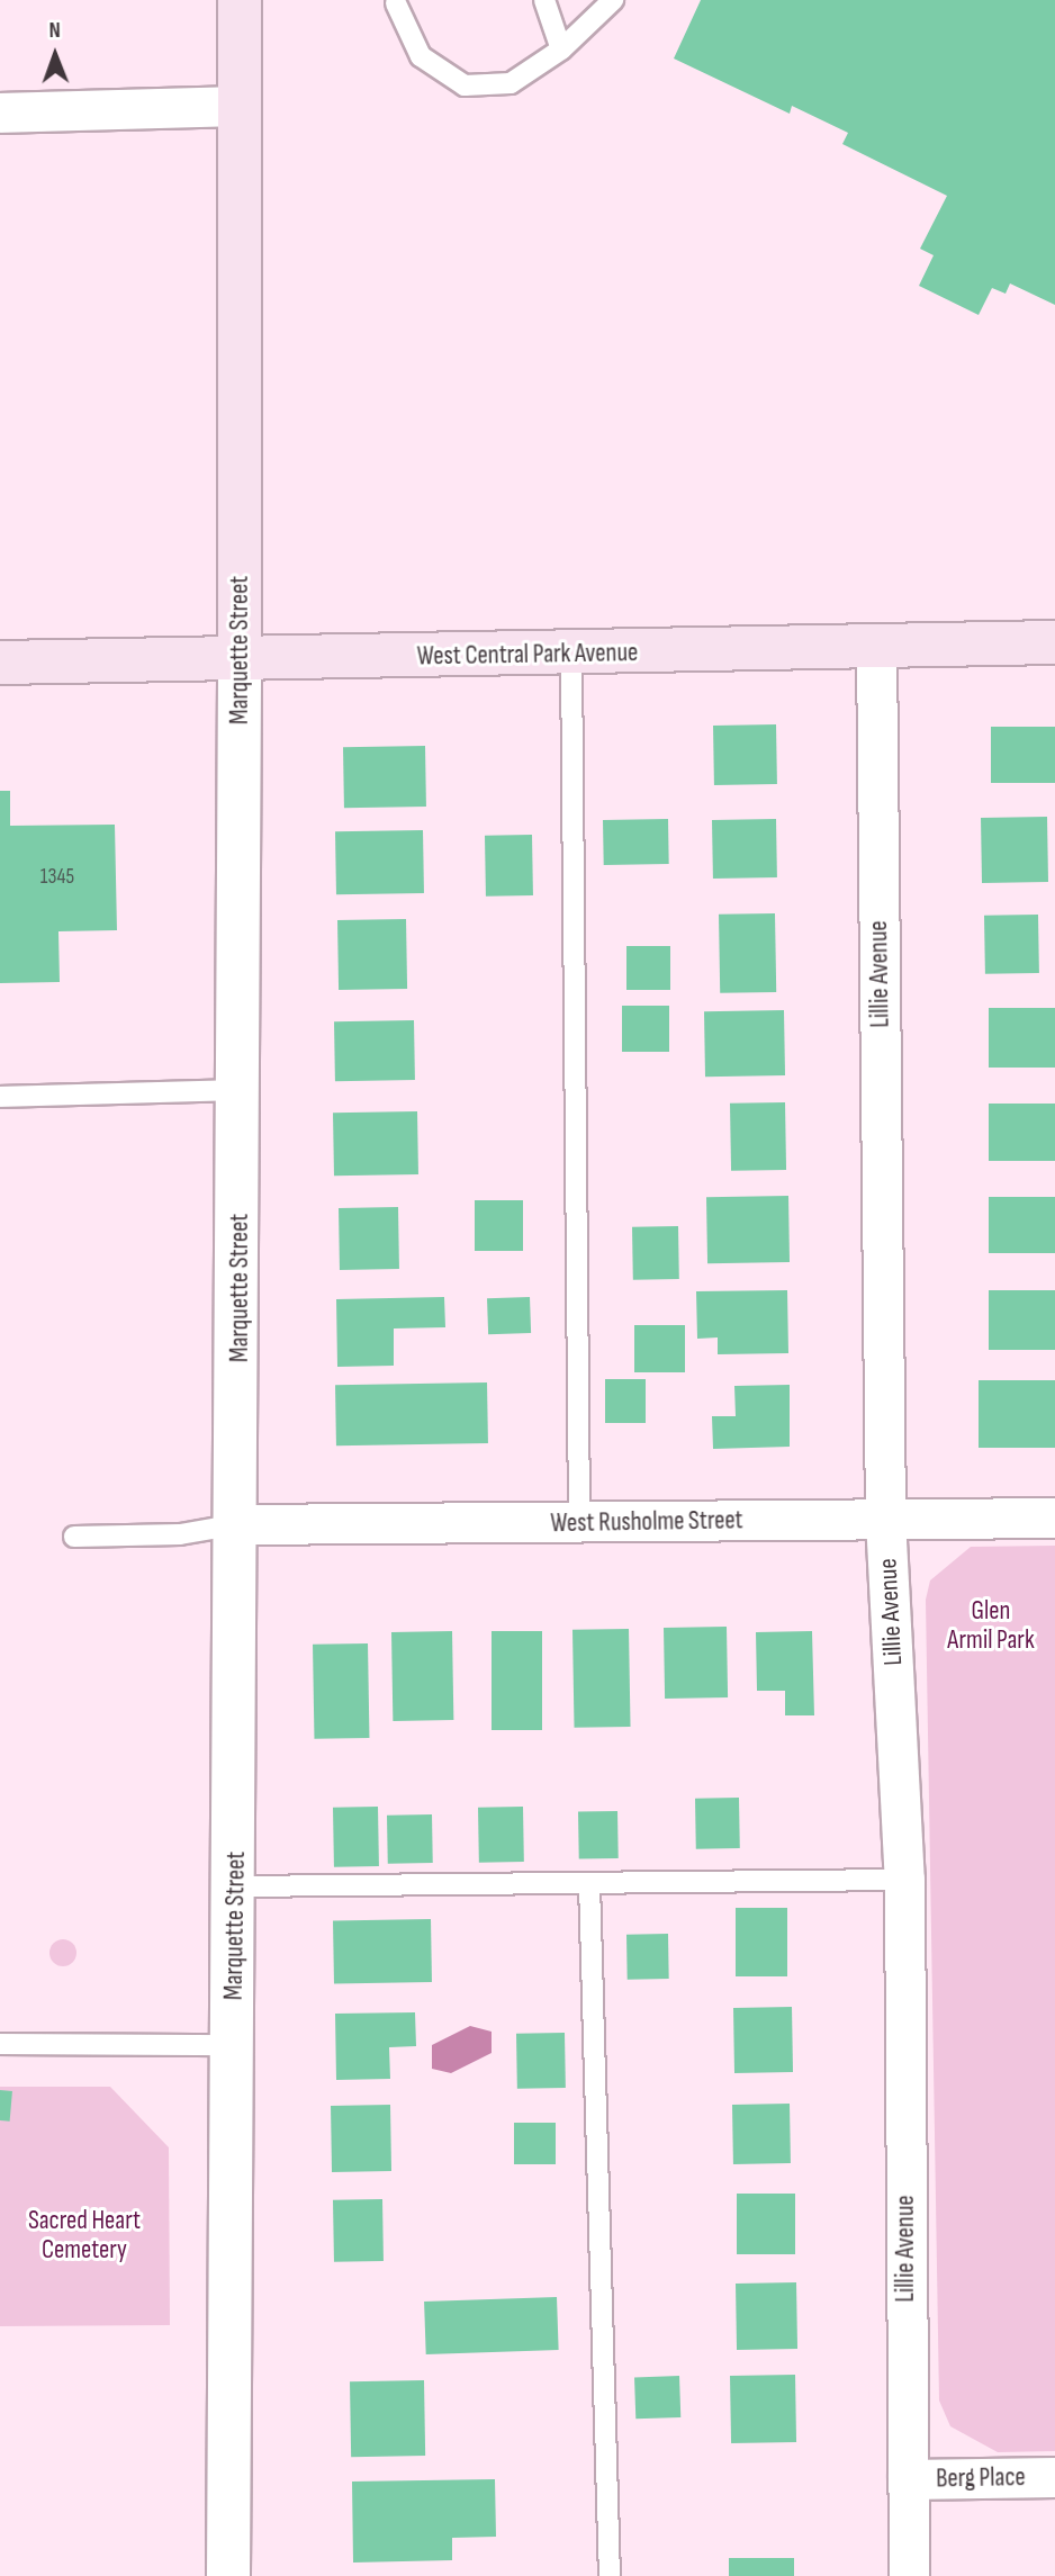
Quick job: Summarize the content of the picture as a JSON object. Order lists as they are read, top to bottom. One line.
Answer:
{"streets":{"main road":["Marquette Street","West Central Park Avenue"],"street":["Lillie Avenue","West Rusholme Street","Berg Place"]},"crossings":[["Marquette Street","West Central Park Avenue"],["Marquette Street","West Rusholme Street"],["West Central Park Avenue","Lillie Avenue"],["Lillie Avenue","West Rusholme Street"],["Lillie Avenue","Berg Place"]],"parks":["Glen Armil Park","Sacred Heart Cemetery"],"house_numbers":["1345"],"north":"top"}
